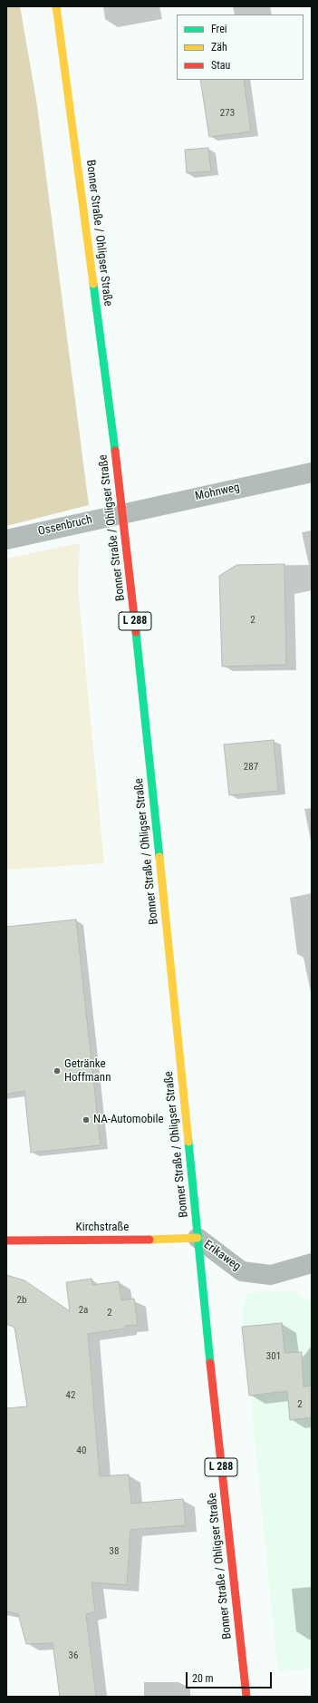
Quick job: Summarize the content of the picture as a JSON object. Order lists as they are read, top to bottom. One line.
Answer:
{"streets":{"main road":["Bonner Straße / Ohligser Straße","L 288","Kirchstraße"],"street":["Mohnweg","Ossenbruch","Erikaweg"]},"crossings":[["Bonner Straße / Ohligser Straße","Mohnweg"],["Bonner Straße / Ohligser Straße","Ossenbruch"],["Bonner Straße / Ohligser Straße","Kirchstraße"],["Bonner Straße / Ohligser Straße","Erikaweg"],["Mohnweg","Ossenbruch"],["Kirchstraße","Erikaweg"]],"places":["Getränke Hoffmann","NA-Automobile"],"house_numbers":["273","2","287","2b","2a","2","301","42","2","40","38","36"],"legend":["Frei","Zäh","Stau"],"scale_bar":"20 m"}
